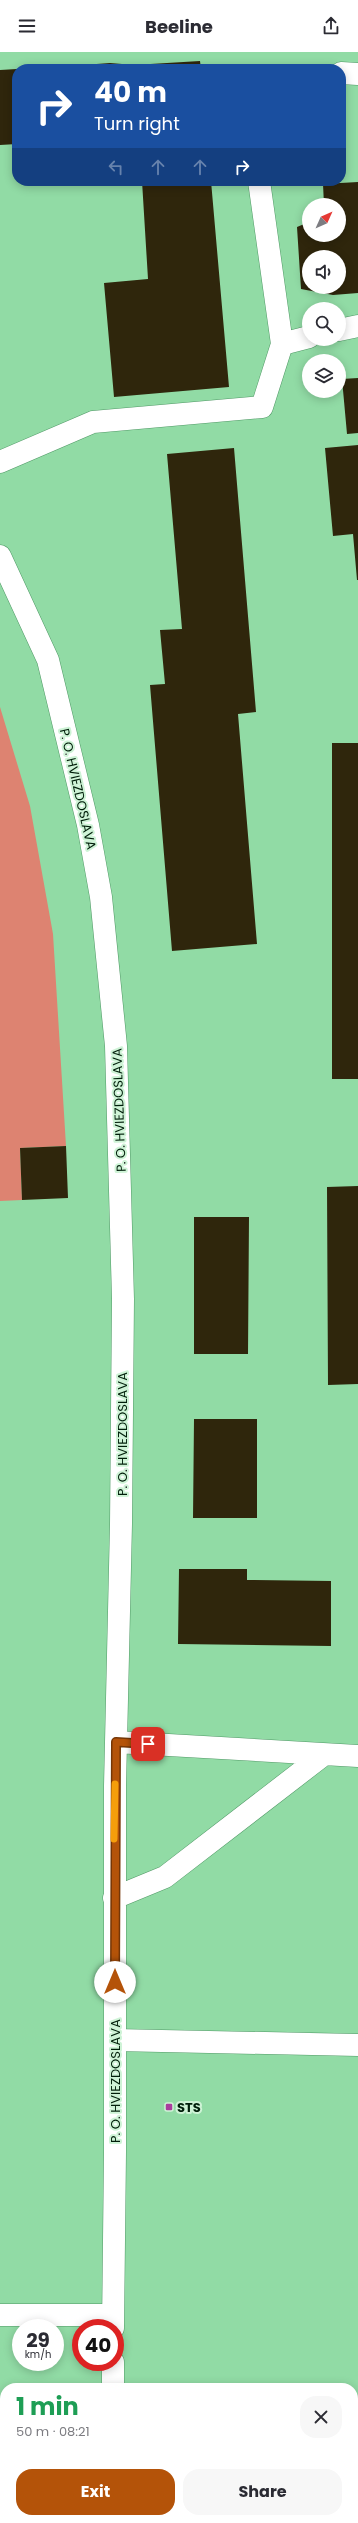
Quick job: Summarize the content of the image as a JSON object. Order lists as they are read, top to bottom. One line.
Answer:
{"streets":{"street":["P. O. HVIEZDOSLAVA"]},"places":{"transit":["STS"]},"north":"top right","page":{"header":"Beeline","turn":["40 m","Turn right"],"speed":"29 km/h","limit":"40","heading":["1 min","50 m · 08:21"],"buttons":["Exit","Share"]}}
